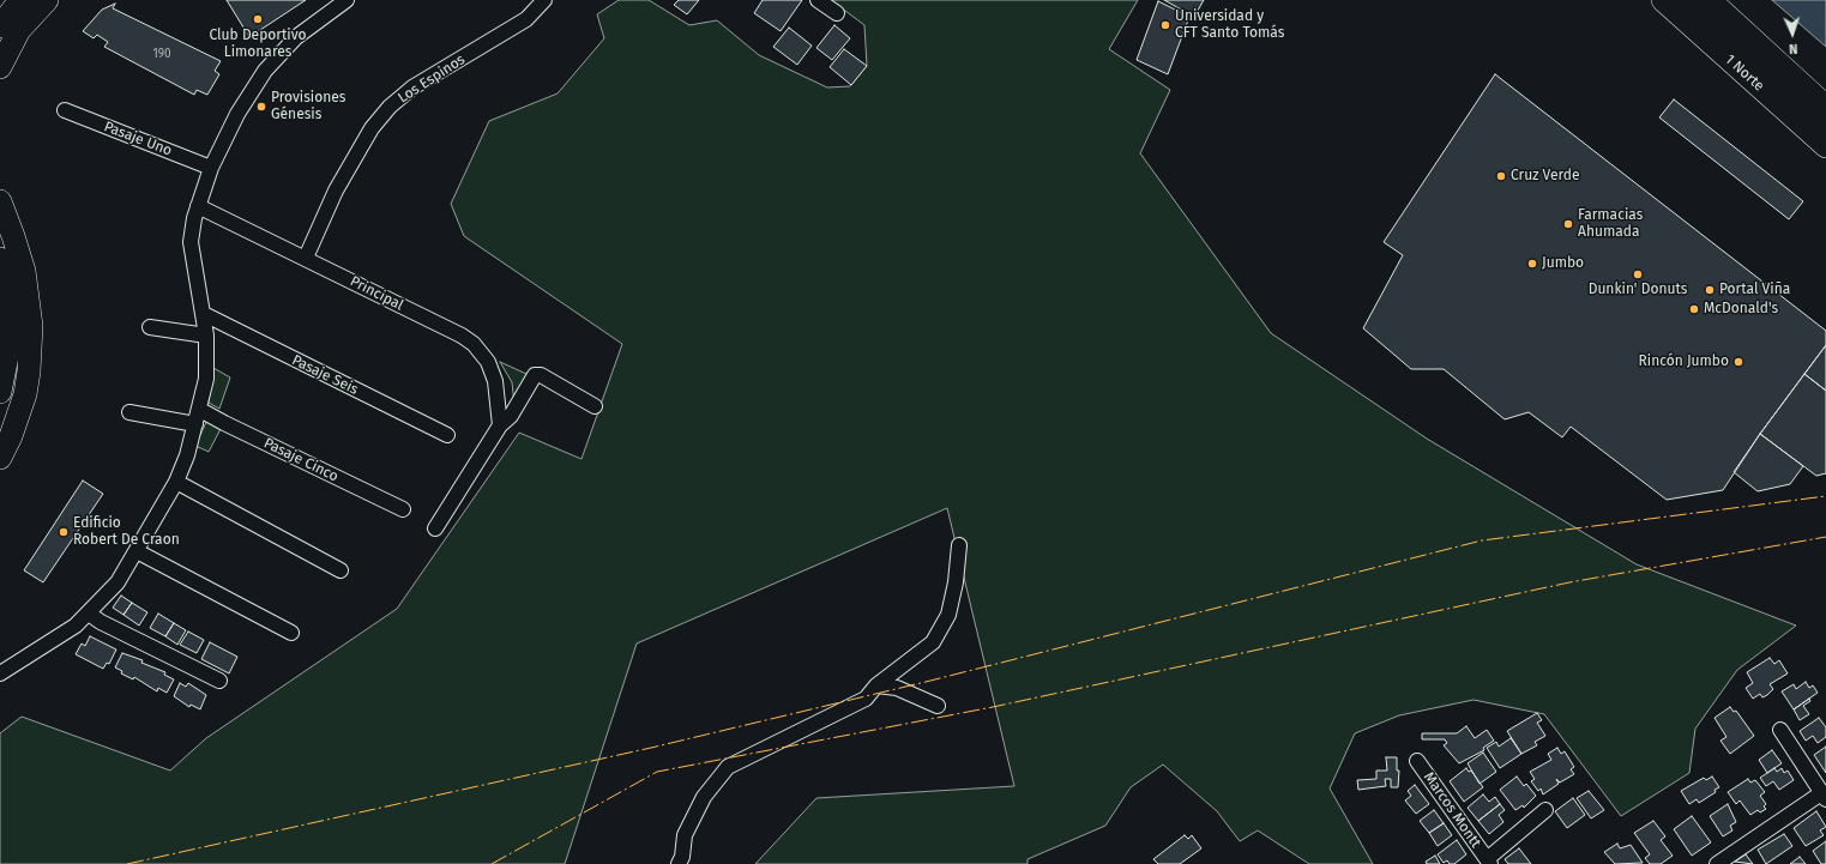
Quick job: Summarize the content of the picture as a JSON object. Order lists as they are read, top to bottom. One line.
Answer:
{"streets":{"main road":["1 Norte"],"street":["Los Espinos","Pasaje Uno","Principal","Pasaje Seis","Pasaje Cinco","Marcos Montt"]},"crossings":[["Los Espinos","Principal"]],"places":["Club Deportivo Limonares","Universidad y CFT Santo Tomás","Provisiones Génesis","Cruz Verde","Farmacias Ahumada","Jumbo","Dunkin' Donuts","Portal Viña","McDonald's","Rincón Jumbo","Edificio Robert De Craon"],"house_numbers":["190"],"north":"bottom"}
